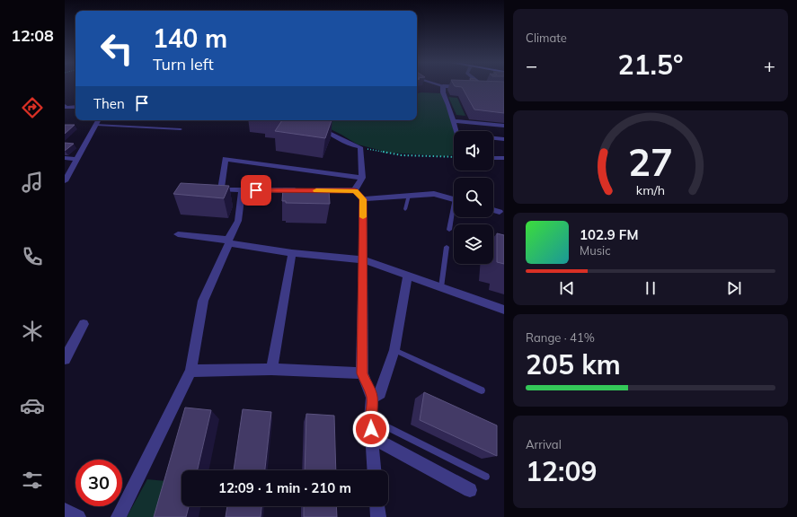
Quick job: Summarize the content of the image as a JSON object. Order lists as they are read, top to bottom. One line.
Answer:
{"page":{"tabs":"12:08","tile":["Climate",["Range · 41%","205 km"],["Arrival","12:09"]],"turn":["140 m","Turn left"],"heat":["−","21.5°","+"],"then":"Then","song":["102.9 FM","Music"],"limit":"30","trip":"12:09 · 1 min · 210 m","gauge":["27","km/h"]}}
